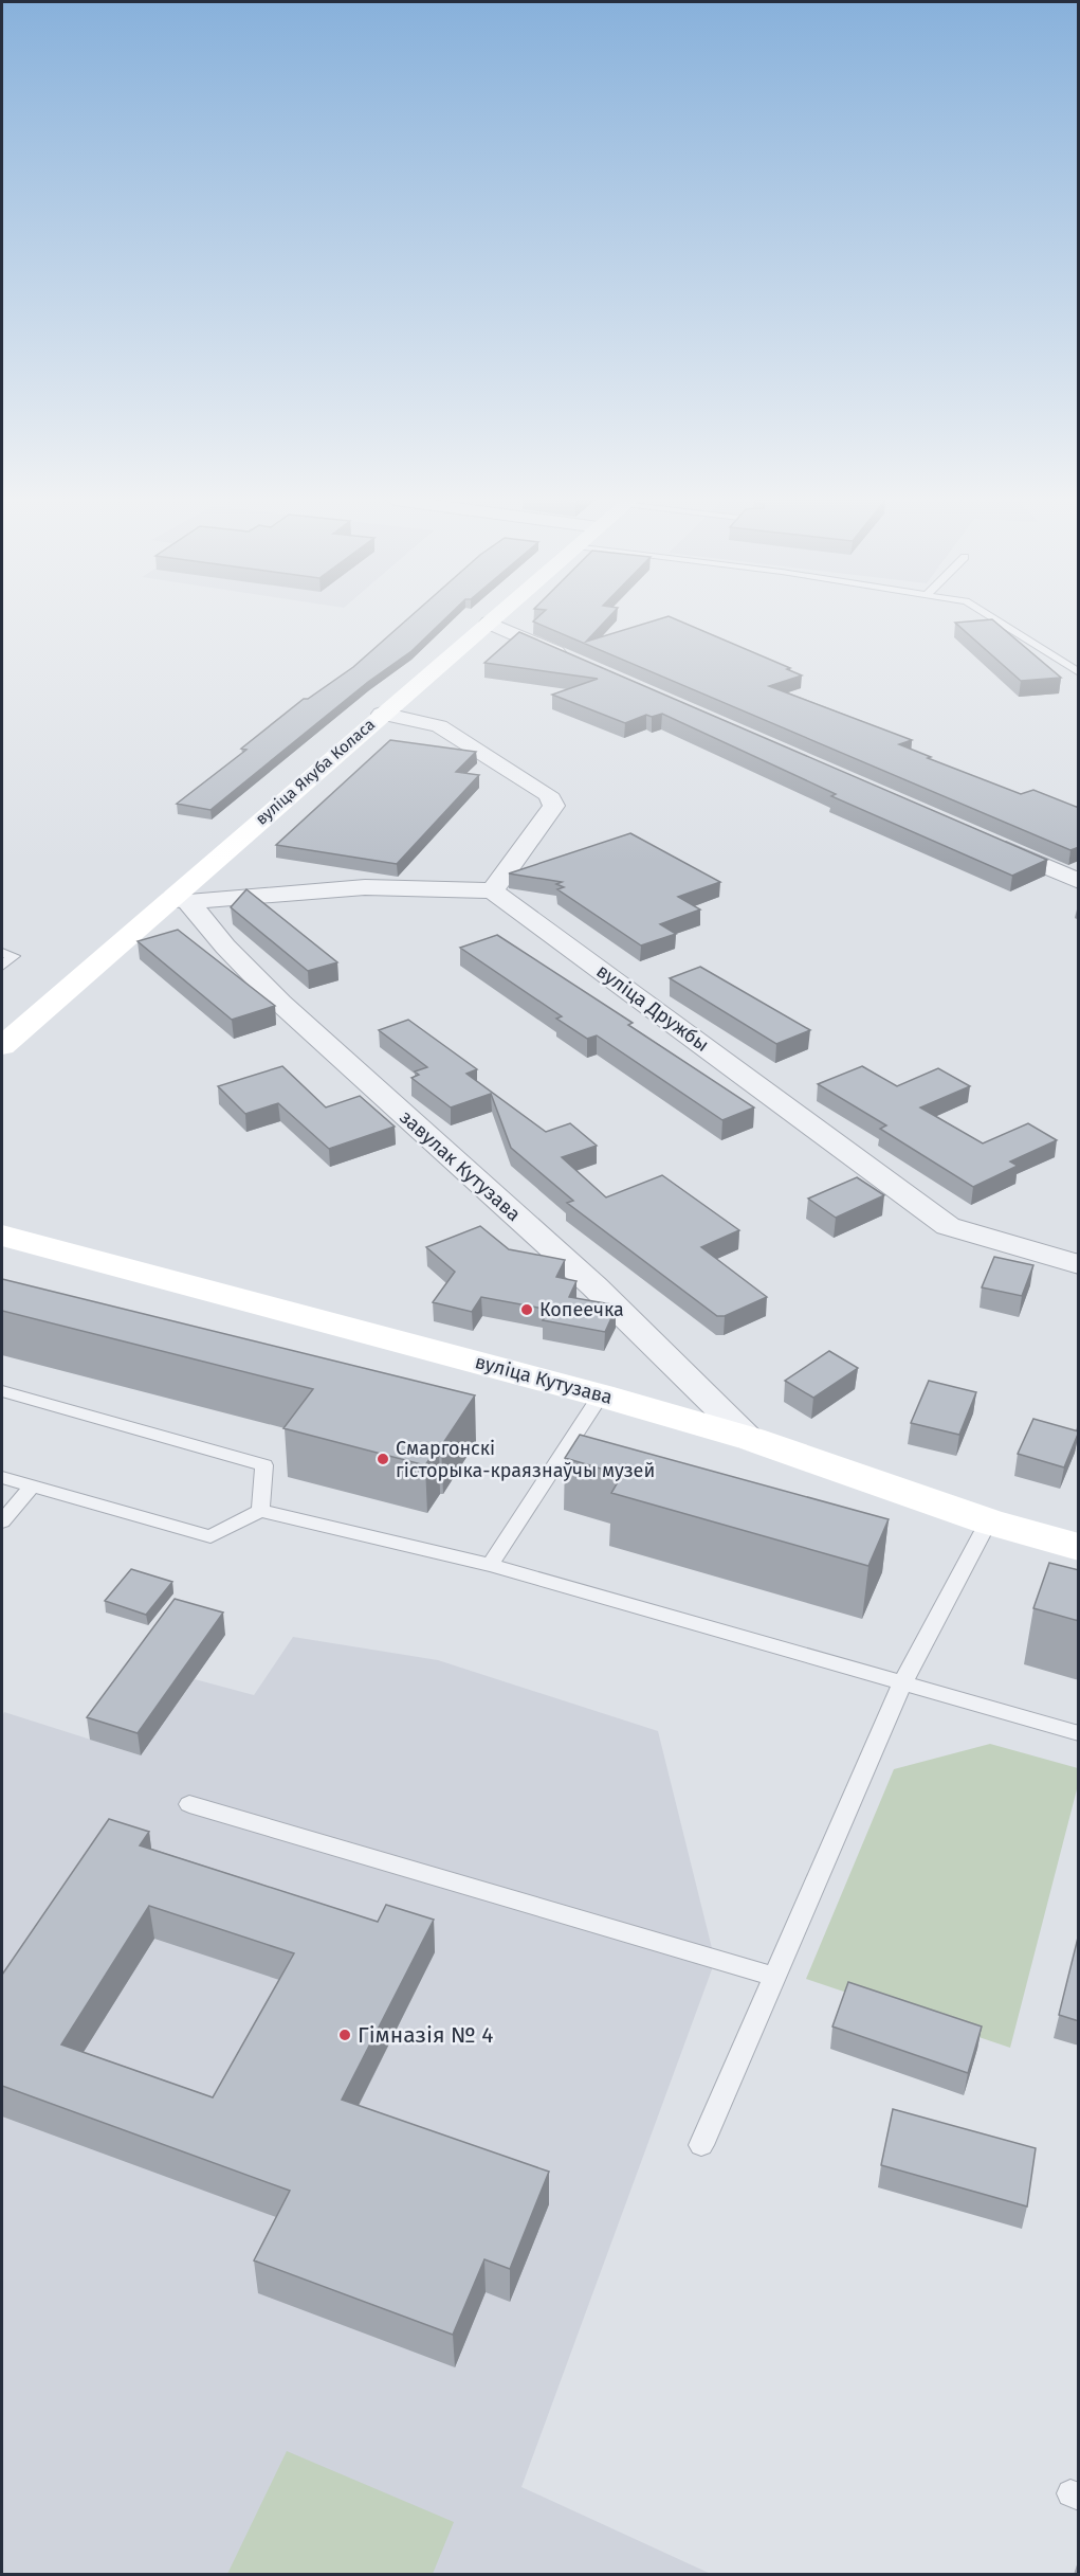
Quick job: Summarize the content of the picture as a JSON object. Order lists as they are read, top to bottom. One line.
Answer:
{"streets":{"main road":["вуліца Якуба Коласа","вуліца Кутузава"],"street":["вуліца Дружбы","завулак Кутузава"]},"crossings":[["вуліца Якуба Коласа","завулак Кутузава"],["завулак Кутузава","вуліца Кутузава"]],"places":["Копеечка","Смаргонскі гісторыка-краязнаўчы музей","Гімназія № 4"]}
